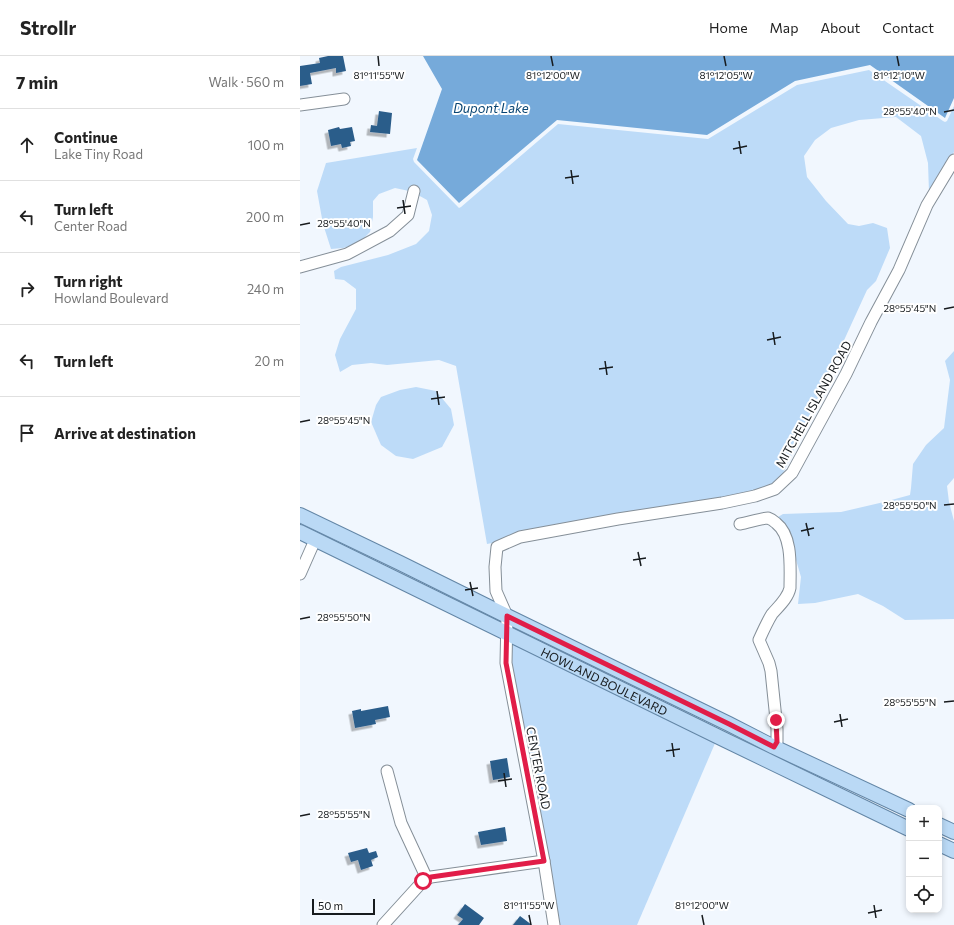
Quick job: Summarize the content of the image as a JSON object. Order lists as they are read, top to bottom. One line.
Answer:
{"streets":{"main road":["HOWLAND BOULEVARD"],"street":["MITCHELL ISLAND ROAD","CENTER ROAD"]},"crossings":[["MITCHELL ISLAND ROAD","HOWLAND BOULEVARD"],["MITCHELL ISLAND ROAD","CENTER ROAD"],["HOWLAND BOULEVARD","CENTER ROAD"]],"water":["Dupont Lake"],"scale_bar":"50 m","page":{"header":"Strollr","nav":["Home","Map","About","Contact"],"heading":["7 min","Walk · 560 m"],"list":[["Continue","Lake Tiny Road","100 m"],["Turn left","Center Road","200 m"],["Turn right","Howland Boulevard","240 m"],["Turn left","20 m"],"Arrive at destination"],"map_buttons":["+","−"],"scale":"50 m"},"coordinates":["81°12'10\"W","81°11'55\"W","81°12'00\"W","81°12'05\"W","28°55'40\"N","28°55'45\"N","28°55'50\"N","28°55'55\"N"]}
